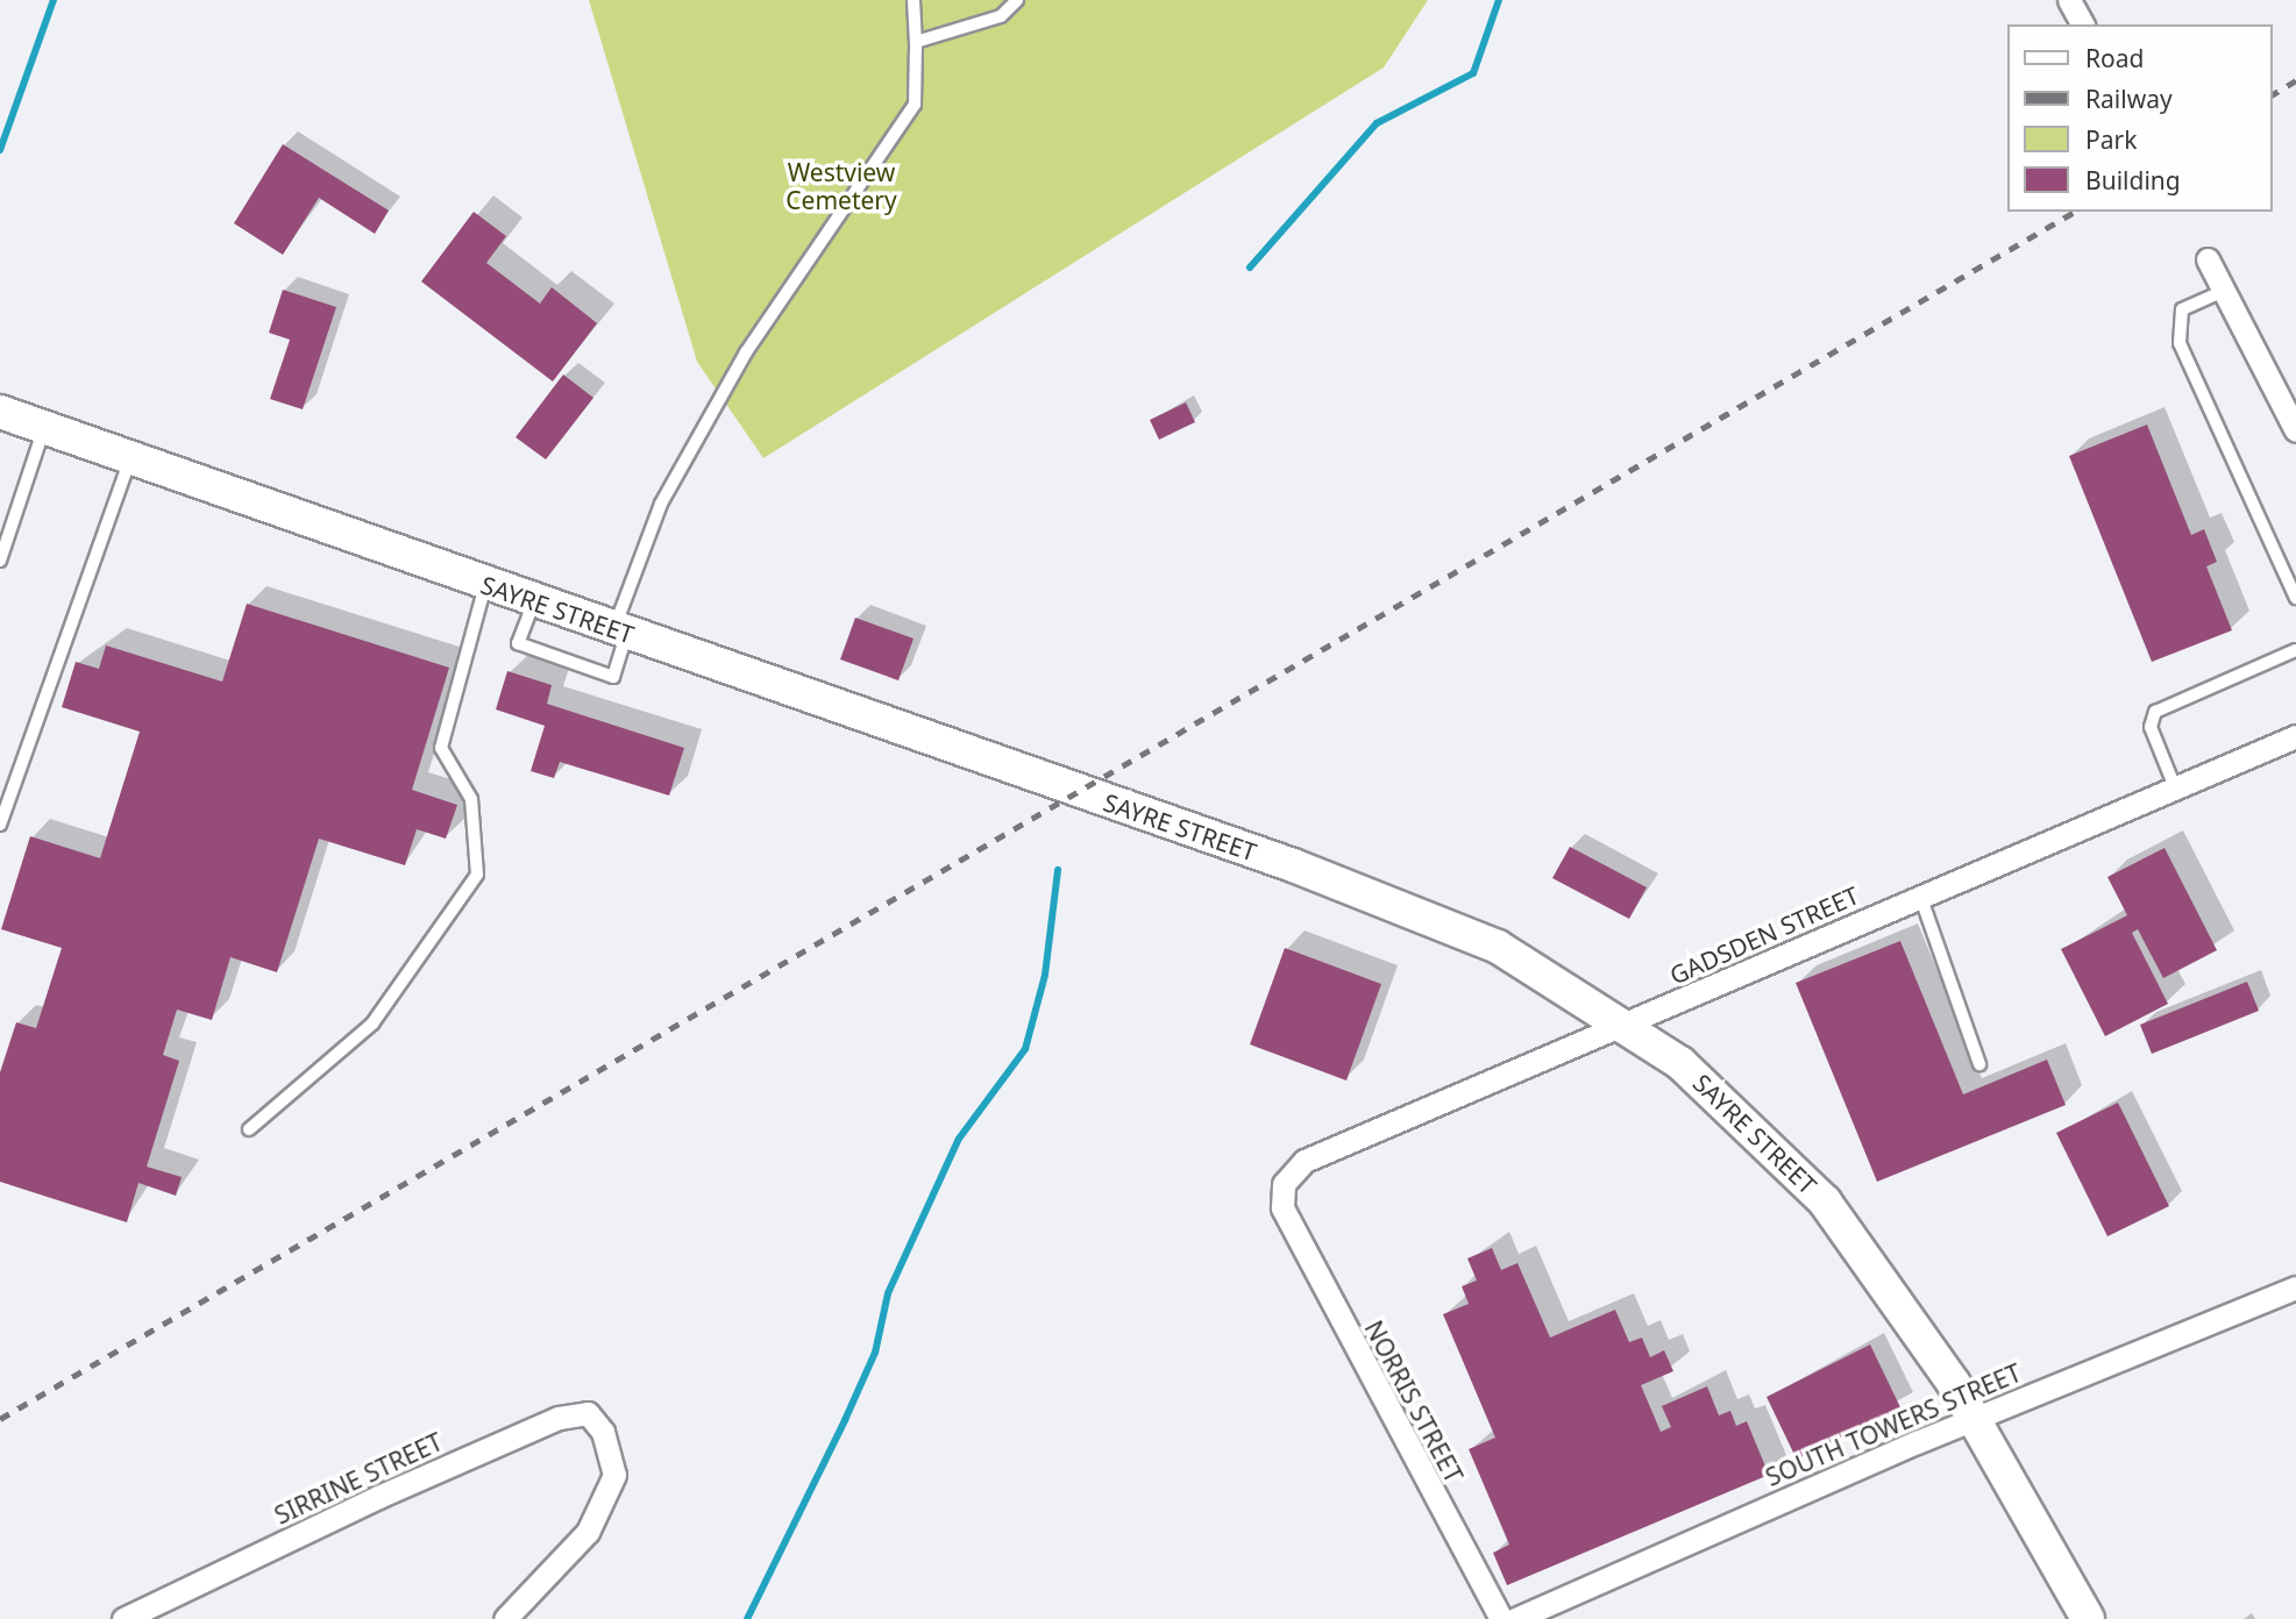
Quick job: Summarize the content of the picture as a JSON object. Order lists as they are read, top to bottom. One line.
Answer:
{"streets":{"main road":["SAYRE STREET"],"street":["GADSDEN STREET","NORRIS STREET","SOUTH TOWERS STREET","SIRRINE STREET"]},"crossings":[["SAYRE STREET","GADSDEN STREET"],["SAYRE STREET","SOUTH TOWERS STREET"],["GADSDEN STREET","NORRIS STREET"]],"parks":["Westview Cemetery"],"legend":["Road","Railway","Park","Building"]}
